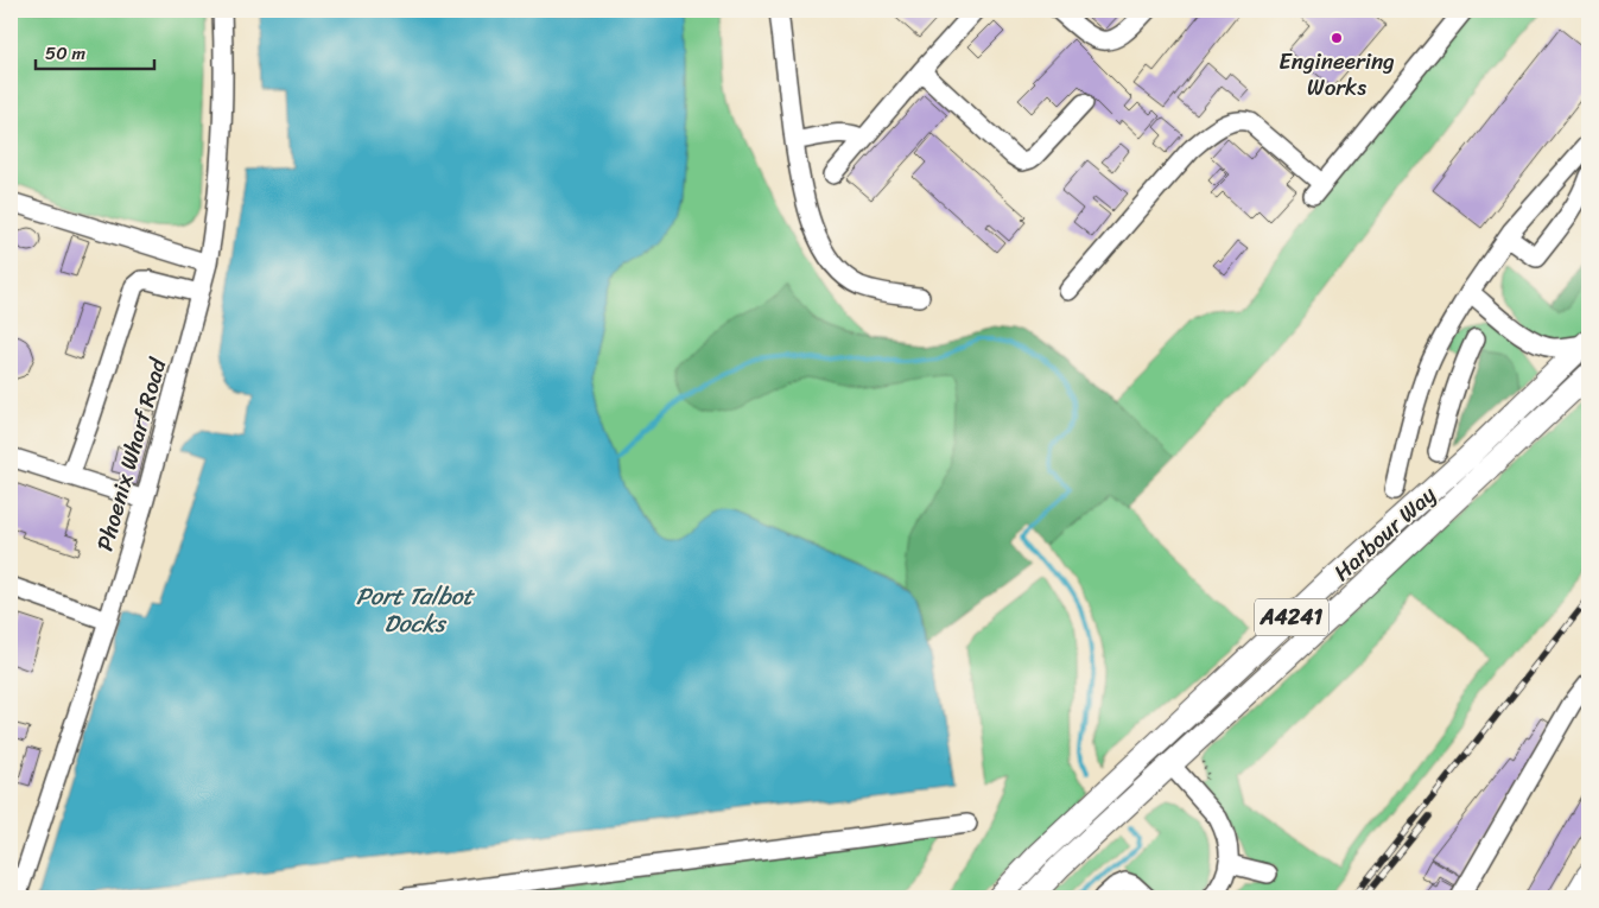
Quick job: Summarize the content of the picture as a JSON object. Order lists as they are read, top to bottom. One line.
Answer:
{"streets":{"main road":["Harbour Way","A4241"],"street":["Phoenix Wharf Road"]},"water":["Port Talbot Docks"],"places":["Engineering Works"],"scale_bar":"50 m"}
